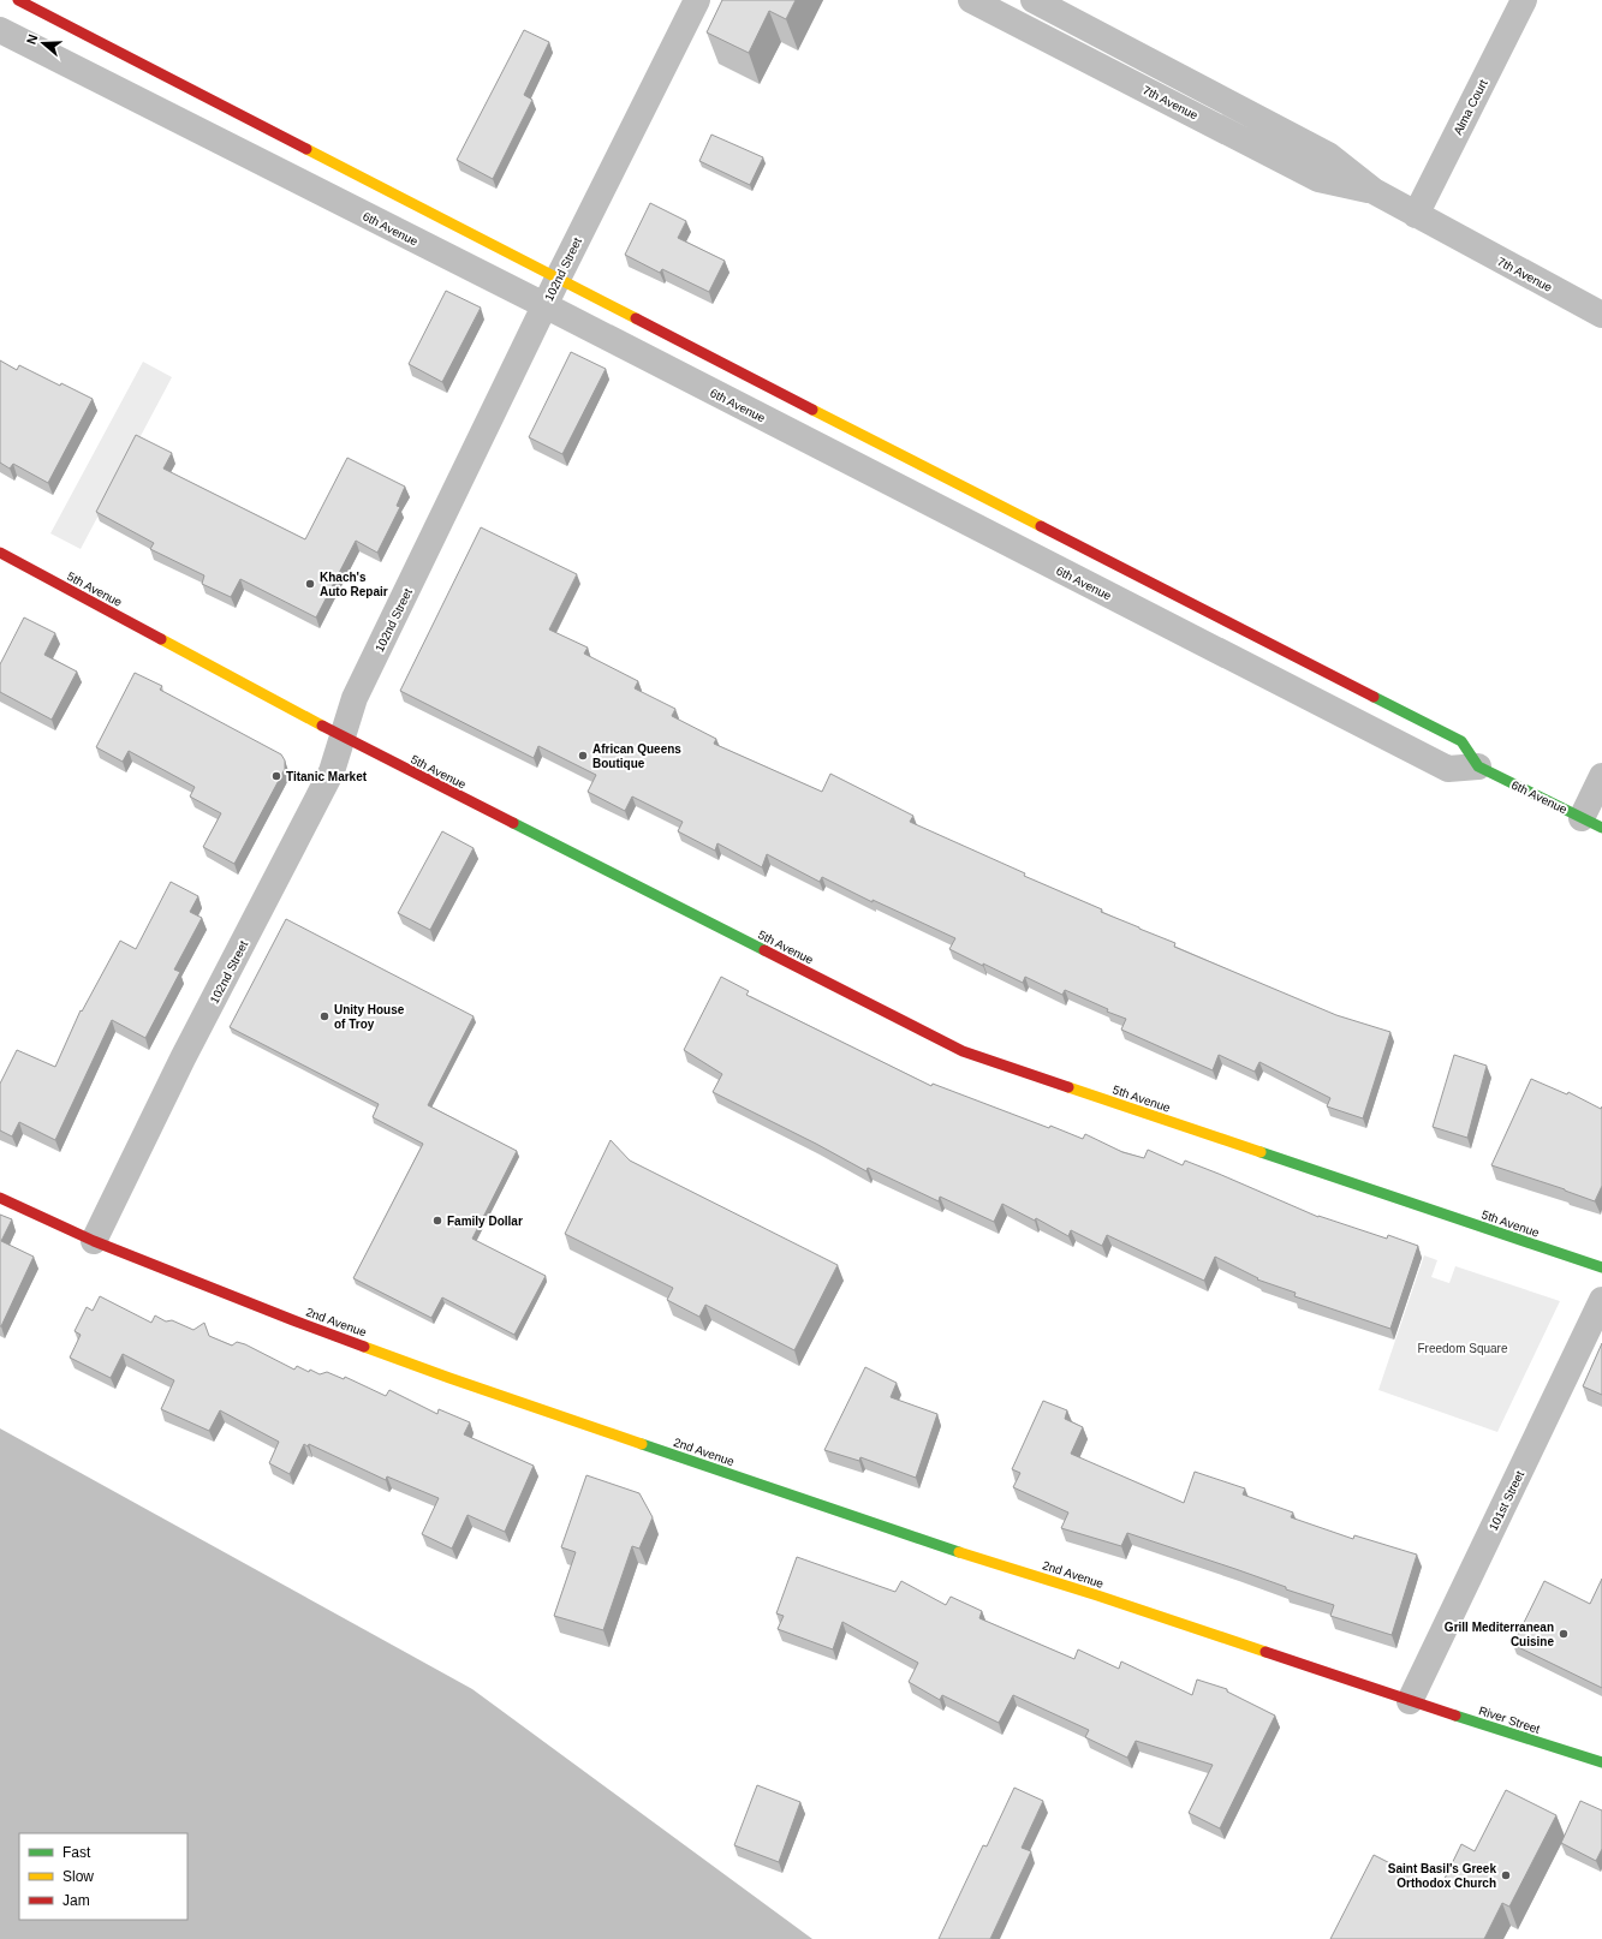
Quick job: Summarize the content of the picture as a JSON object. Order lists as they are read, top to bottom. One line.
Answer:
{"streets":{"street":["7th Avenue","Alma Court","6th Avenue","102nd Street","5th Avenue","2nd Avenue","101st Street","River Street"]},"crossings":[["7th Avenue","Alma Court"],["6th Avenue","102nd Street"],["102nd Street","5th Avenue"],["102nd Street","2nd Avenue"],["2nd Avenue","101st Street"],["2nd Avenue","River Street"],["101st Street","River Street"]],"parks":["Freedom Square"],"places":["Khach's Auto Repair","African Queens Boutique","Titanic Market","Unity House of Troy","Family Dollar","Grill Mediterranean Cuisine","Saint Basil's Greek Orthodox Church"],"legend":["Fast","Slow","Jam"],"north":"left"}
